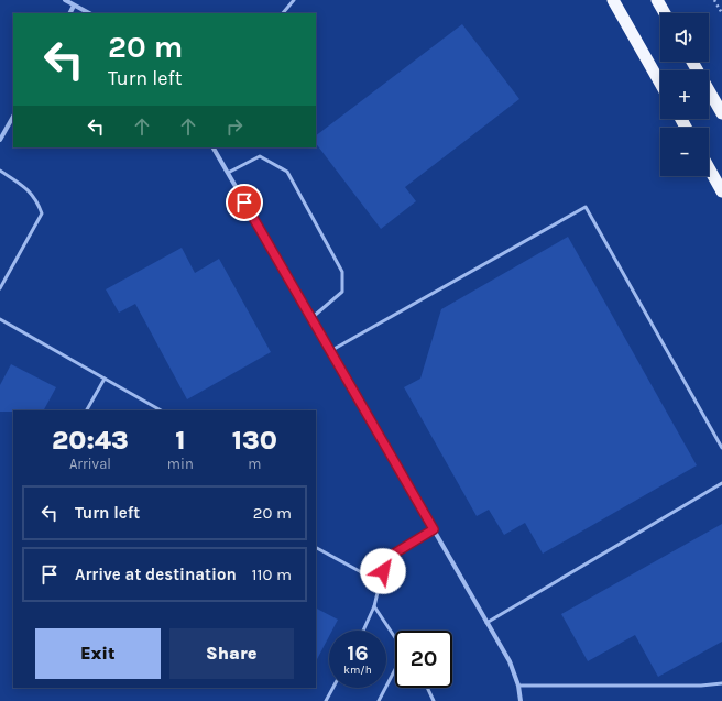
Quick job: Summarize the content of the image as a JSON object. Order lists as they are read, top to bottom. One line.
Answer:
{"page":{"map_buttons":["+","−"],"turn":["20 m","Turn left"],"eta":["20:43","Arrival","1","min","130","m"],"list":[{"name":"Turn left","value":"20 m"},{"name":"Arrive at destination","value":"110 m"}],"buttons":["Exit","Share"],"speed":"16 km/h","limit":"20"}}
